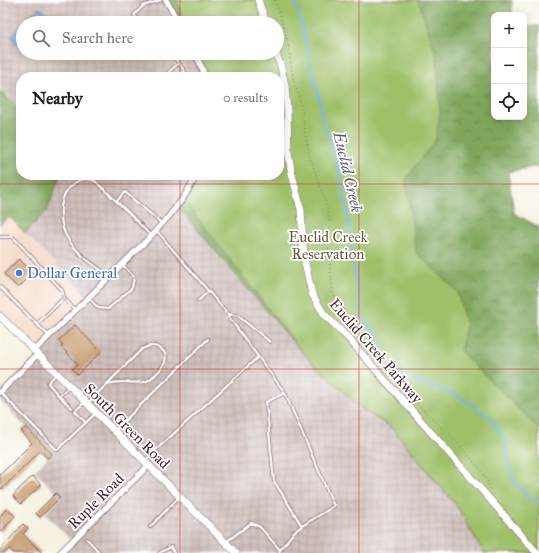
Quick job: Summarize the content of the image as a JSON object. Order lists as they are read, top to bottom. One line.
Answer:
{"streets":{"street":["Euclid Creek Parkway","South Green Road","Ruple Road"]},"crossings":[["South Green Road","Ruple Road"]],"water":["Euclid Creek"],"parks":["Euclid Creek Reservation"],"places":["Dollar General"],"page":{"map_buttons":["+","−"],"search":"Search here","heading":["Nearby","0 results"]}}
